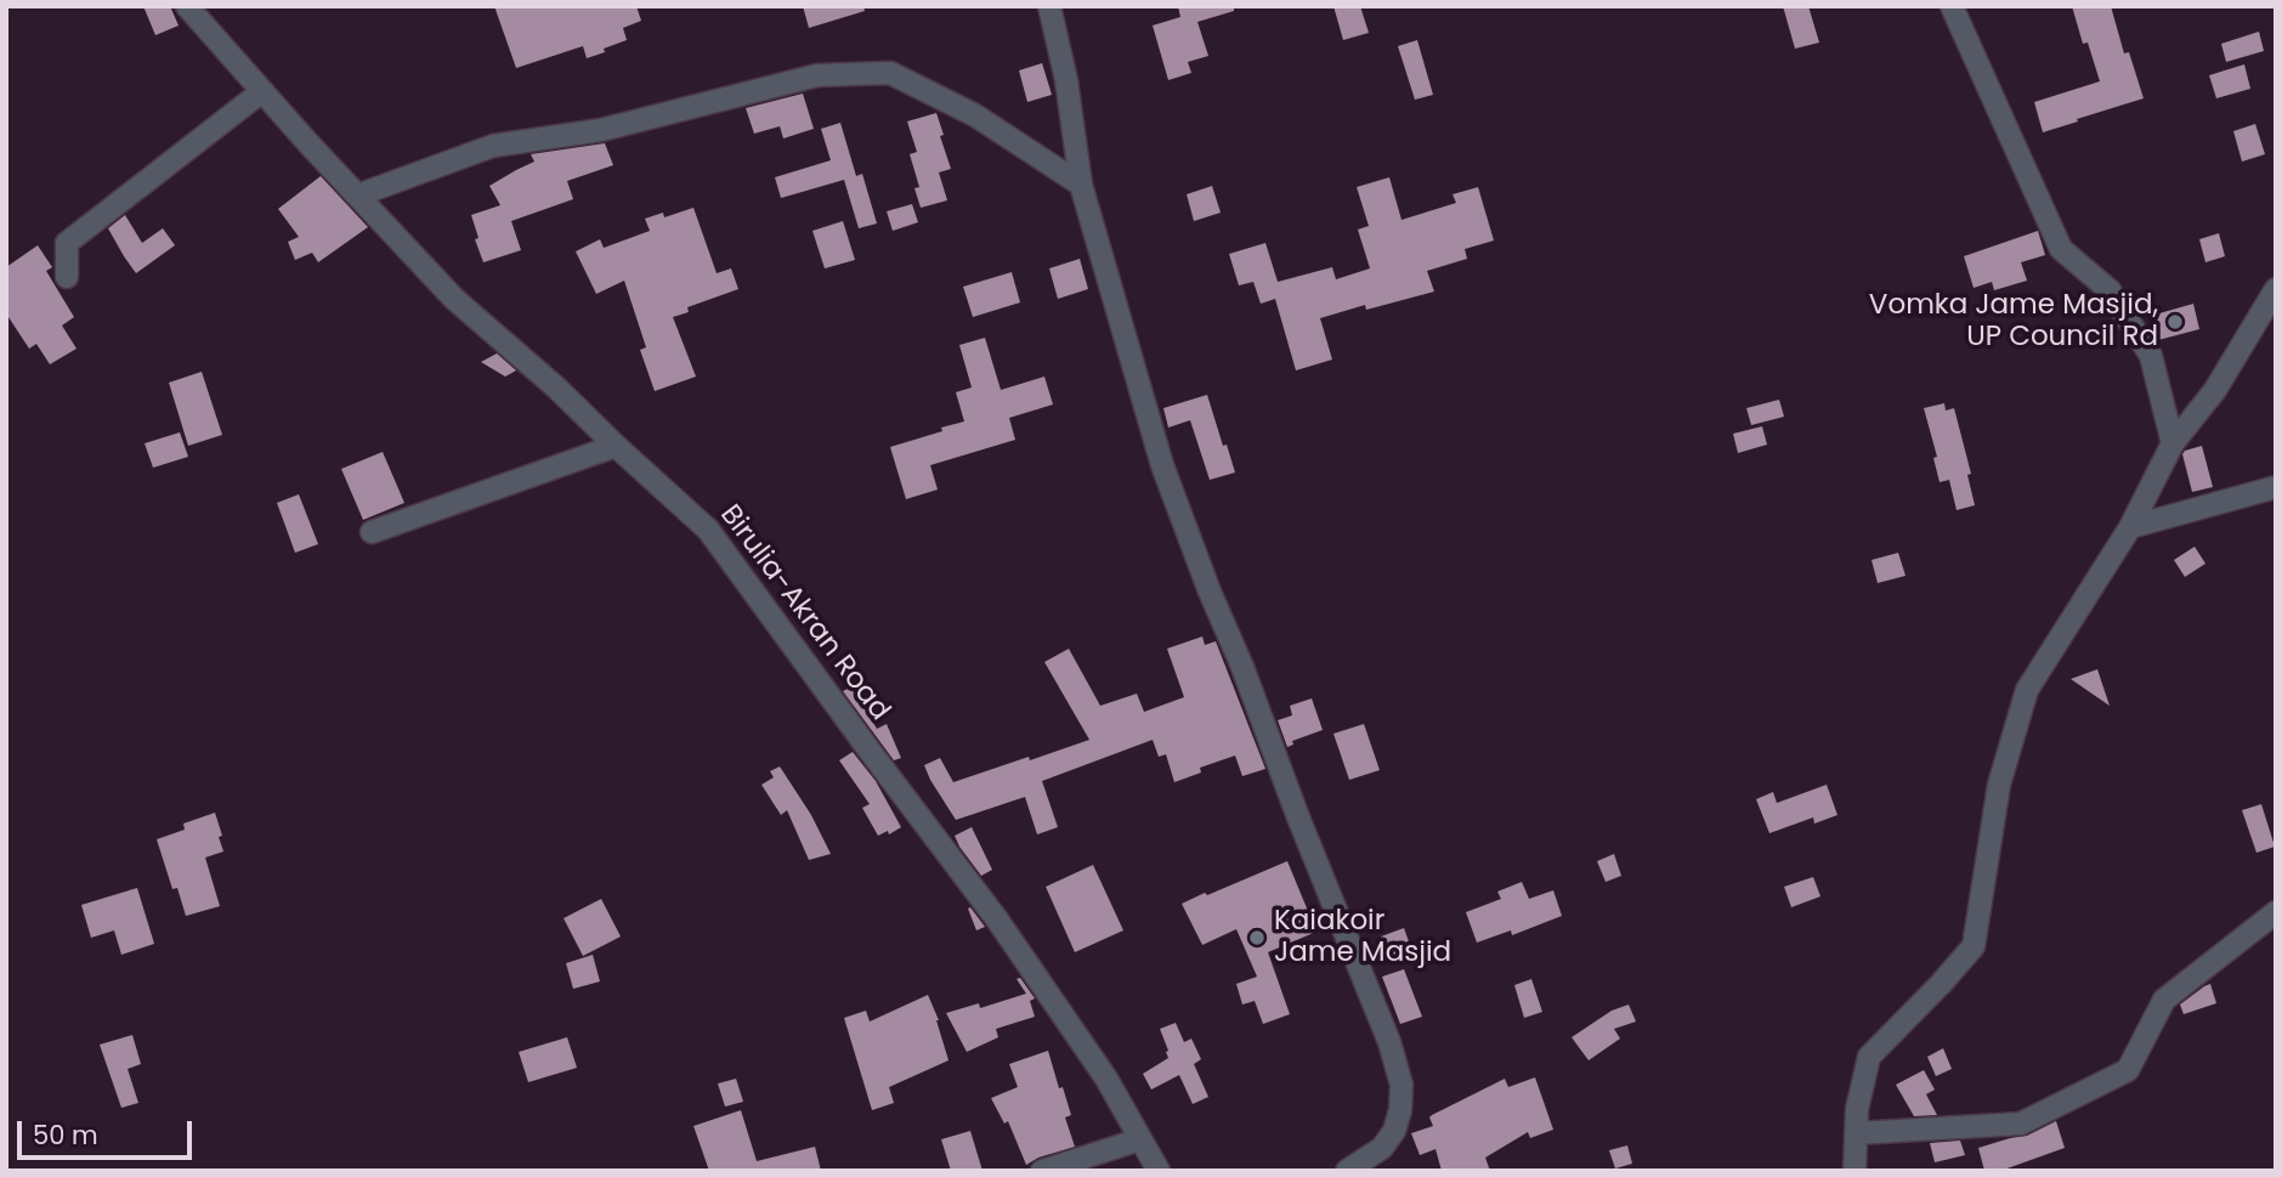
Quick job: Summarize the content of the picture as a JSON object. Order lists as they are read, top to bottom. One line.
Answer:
{"streets":{"street":["Birulia-Akran Road"]},"places":["Vomka Jame Masjid, UP Council Rd","Kaiakoir Jame Masjid"],"scale_bar":"50 m"}
